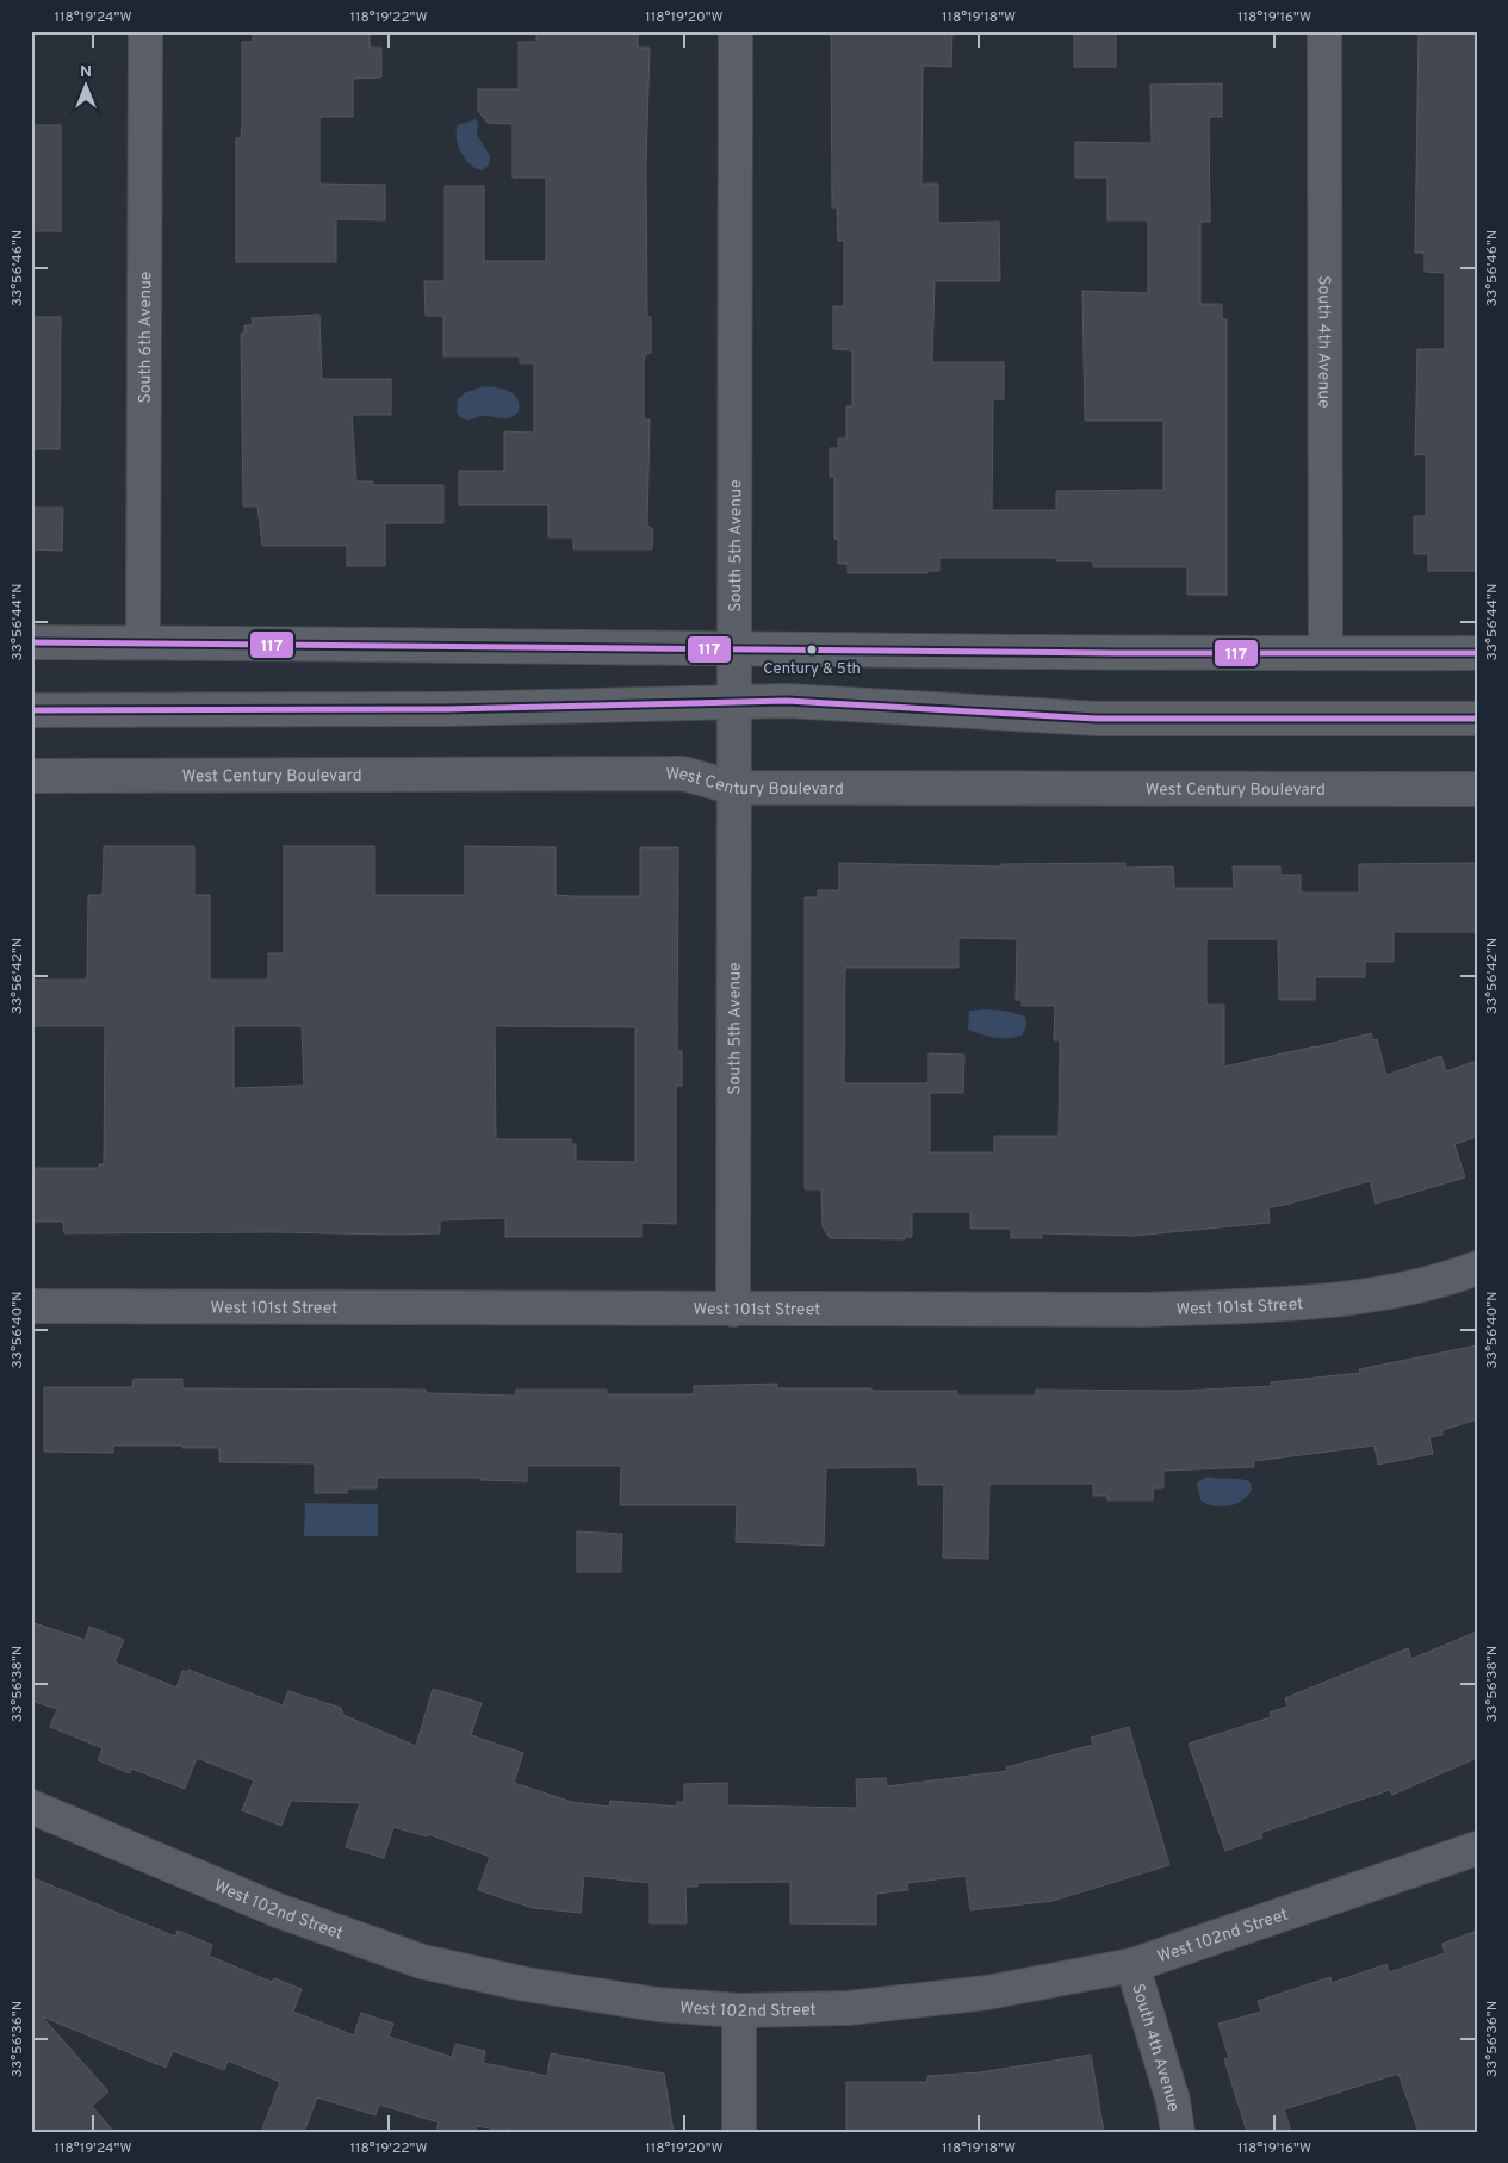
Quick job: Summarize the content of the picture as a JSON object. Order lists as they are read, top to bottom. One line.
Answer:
{"streets":{"street":["South 6th Avenue","South 4th Avenue","South 5th Avenue","West Century Boulevard","West 101st Street","West 102nd Street"]},"crossings":[["South 4th Avenue","West 102nd Street"],["South 5th Avenue","West Century Boulevard"],["South 5th Avenue","West 101st Street"]],"places":["Century & 5th"],"lines":["transit line 117"],"north":"top","coordinates":["118°19'24\"W","118°19'22\"W","118°19'20\"W","118°19'18\"W","118°19'16\"W","33°56'46\"N","33°56'44\"N","33°56'42\"N","33°56'40\"N","33°56'38\"N","33°56'36\"N"]}
